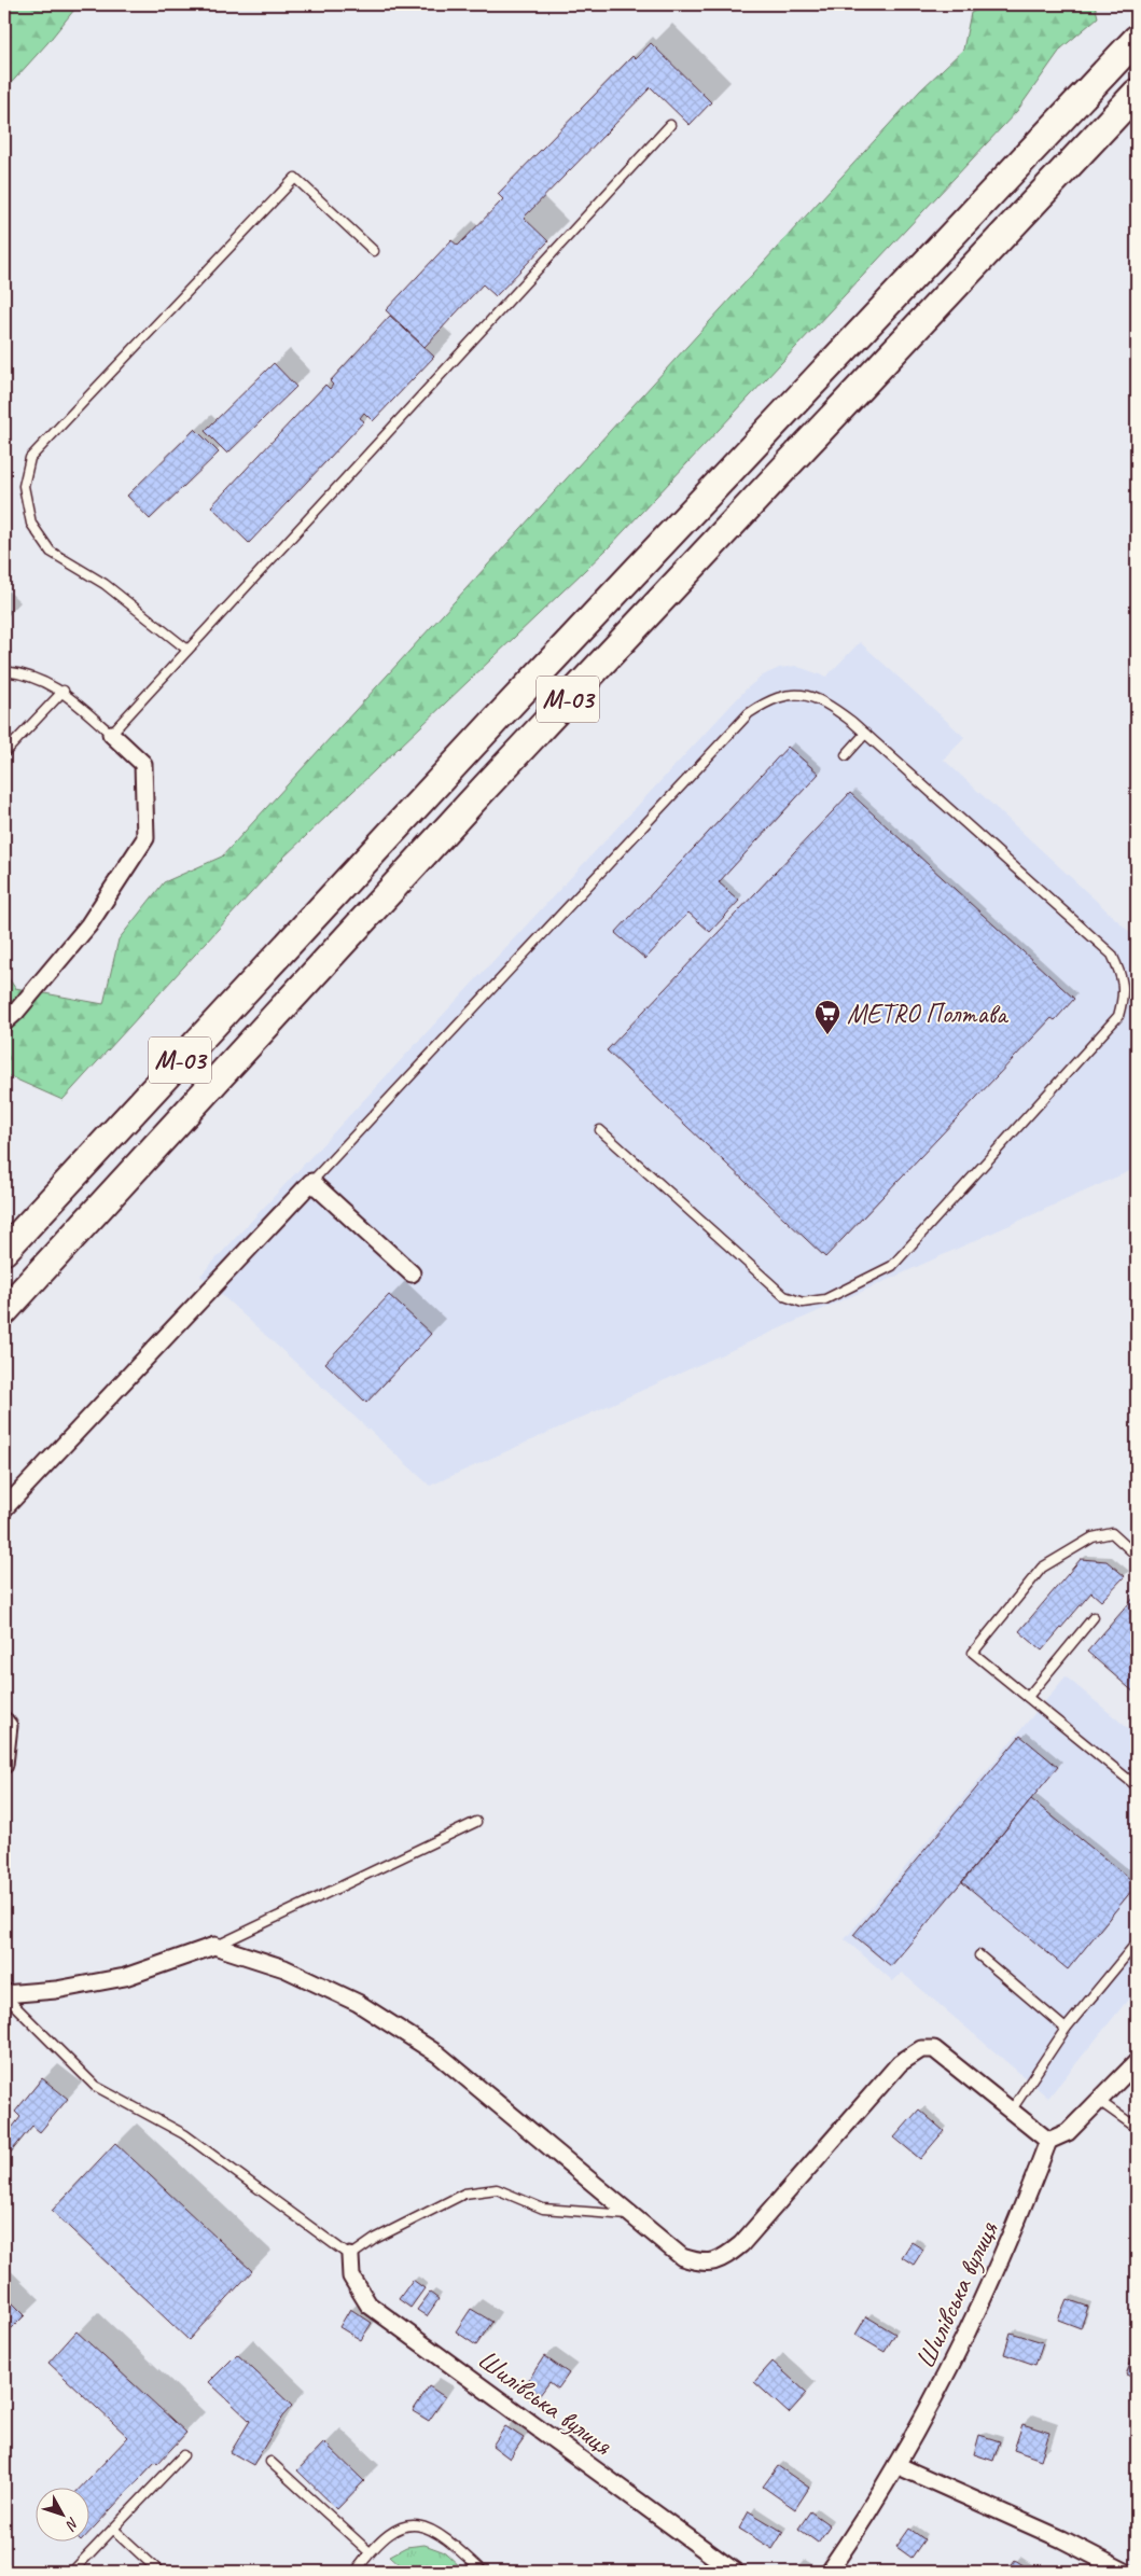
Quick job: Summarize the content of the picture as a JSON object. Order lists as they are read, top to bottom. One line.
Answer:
{"streets":{"highway":["М-03"],"street":["Шилівська вулиця"]},"places":{"supermarket":["METRO Полтава"]},"north":"bottom right"}
